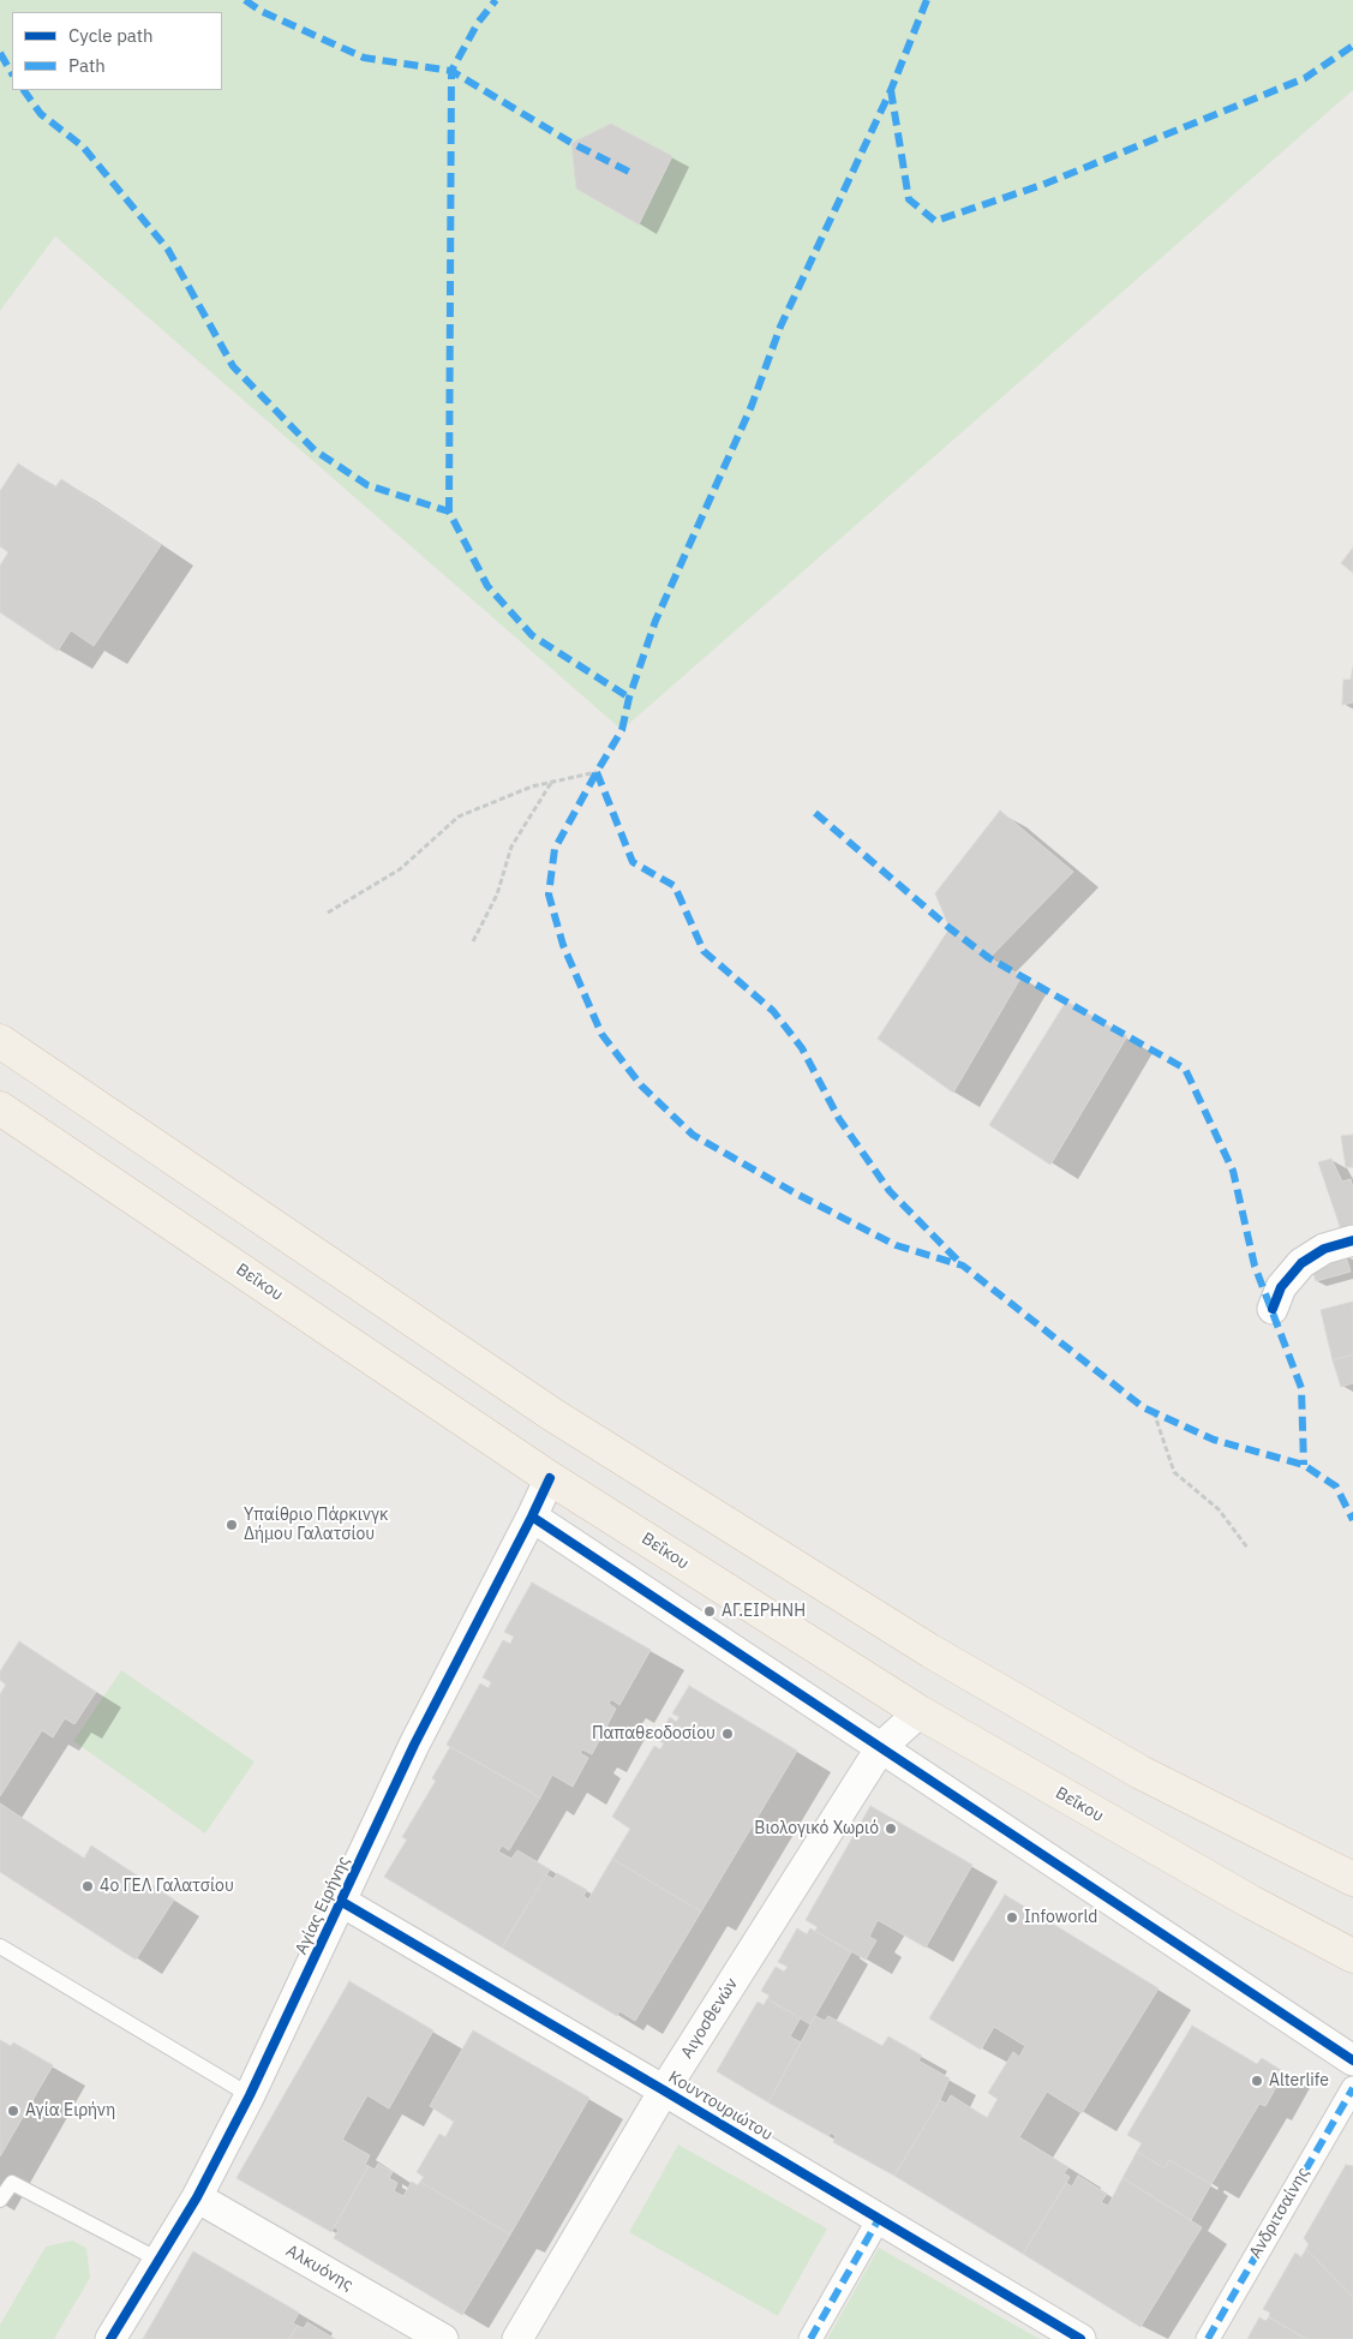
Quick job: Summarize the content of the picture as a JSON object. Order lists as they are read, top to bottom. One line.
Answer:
{"streets":{"main road":["Βεΐκου"],"street":["Αγίας Ειρήνης","Αιγοσθενών","Κουντουριώτου","Ανδριτσαίνης","Αλκυόνης"]},"crossings":[["Βεΐκου","Αγίας Ειρήνης"],["Βεΐκου","Αιγοσθενών"],["Αγίας Ειρήνης","Κουντουριώτου"],["Αγίας Ειρήνης","Αλκυόνης"],["Αιγοσθενών","Κουντουριώτου"]],"places":["Υπαίθριο Πάρκινγκ Δήμου Γαλατσίου","ΑΓ.ΕΙΡΗΝΗ","Παπαθεοδοσίου","Βιολογικό Χωριό","4ο ΓΕΛ Γαλατσίου","Infoworld","Alterlife","Αγία Ειρήνη"],"legend":["Cycle path","Path"]}
